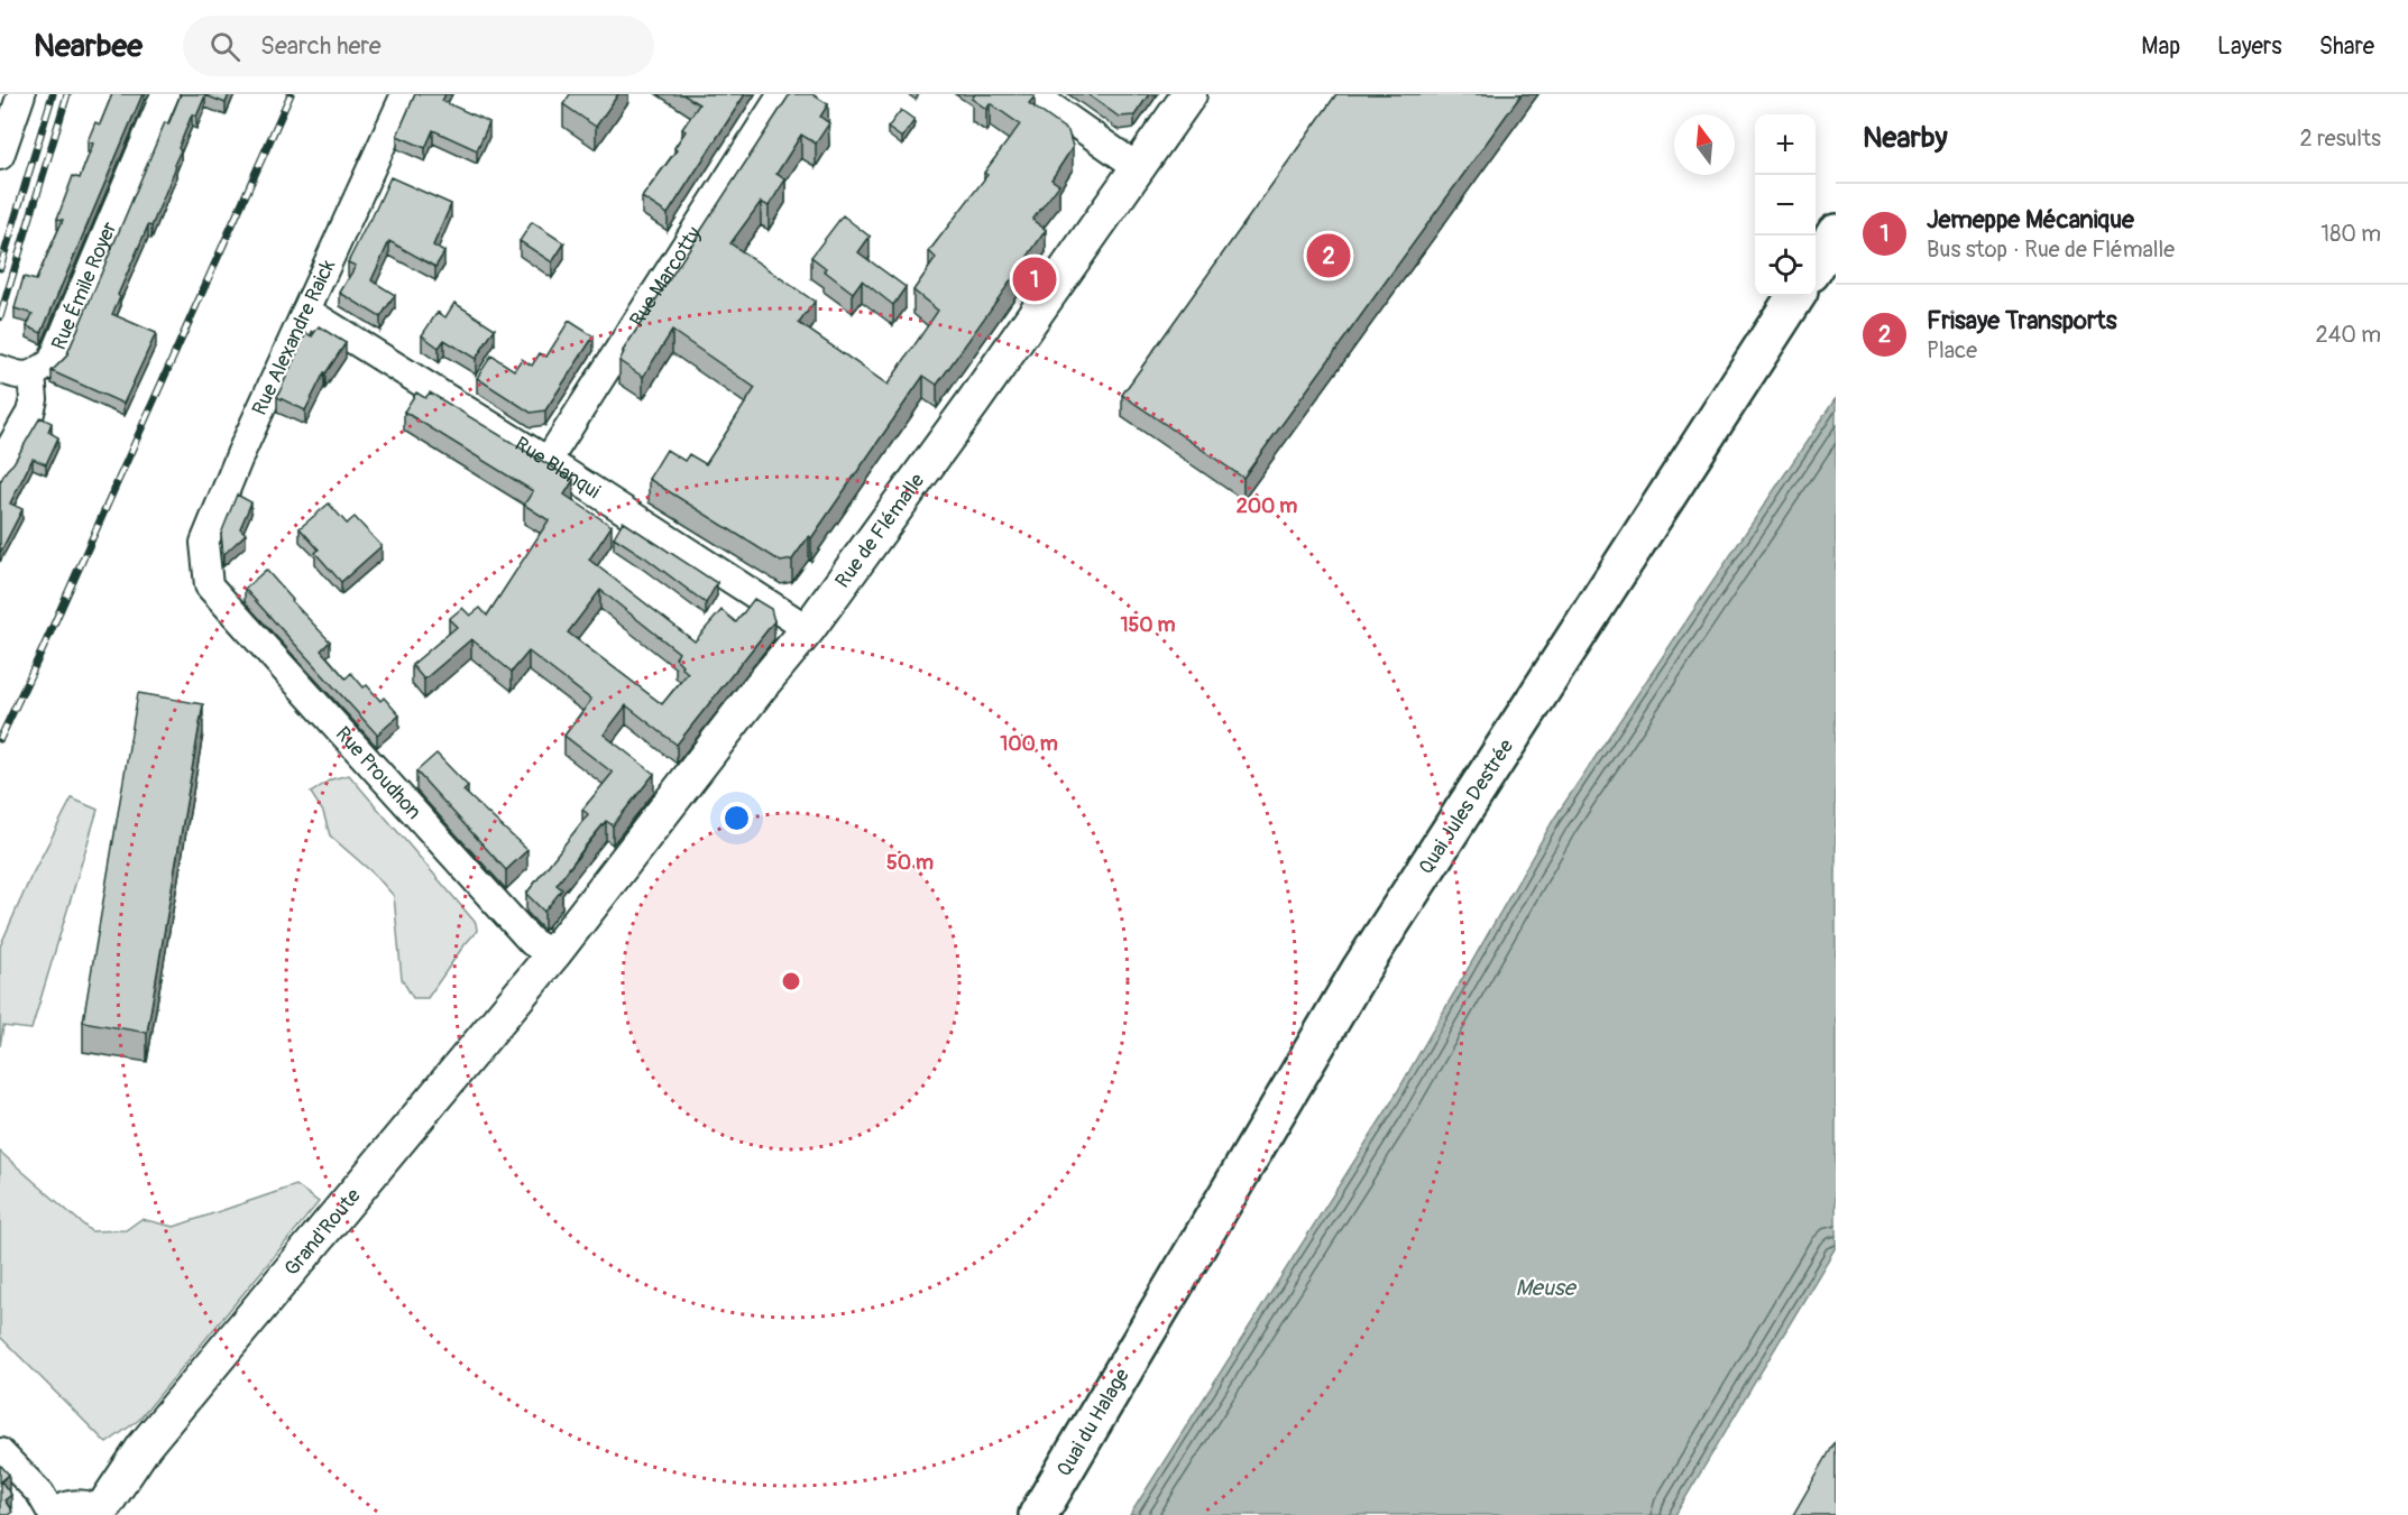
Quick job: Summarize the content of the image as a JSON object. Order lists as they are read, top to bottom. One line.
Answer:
{"streets":{"main road":["Quai Jules Destrée","Quai du Halage"],"street":["Rue Marcotty","Rue Émile Royer","Rue Alexandre Raick","Rue Blanqui","Rue de Flémalle","Rue Proudhon","Grand'Route"]},"crossings":[["Rue Marcotty","Rue Blanqui"],["Rue Alexandre Raick","Rue Blanqui"],["Rue Alexandre Raick","Rue Proudhon"],["Rue Blanqui","Rue de Flémalle"],["Rue de Flémalle","Rue Proudhon"],["Rue de Flémalle","Grand'Route"],["Rue Proudhon","Grand'Route"],["Quai Jules Destrée","Quai du Halage"]],"water":["Meuse"],"north":"top","page":{"header":"Nearbee","search":"Search here","nav":["Map","Layers","Share"],"heading":["Nearby","2 results"],"map_buttons":["+","−"],"list":[{"mark":"1","name":"Jemeppe Mécanique","note":"Bus stop · Rue de Flémalle","value":"180 m"},{"mark":"2","name":"Frisaye Transports","note":"Place","value":"240 m"}],"pins":["2","1"]},"rings":["200 m","150 m","100 m","50 m"]}
